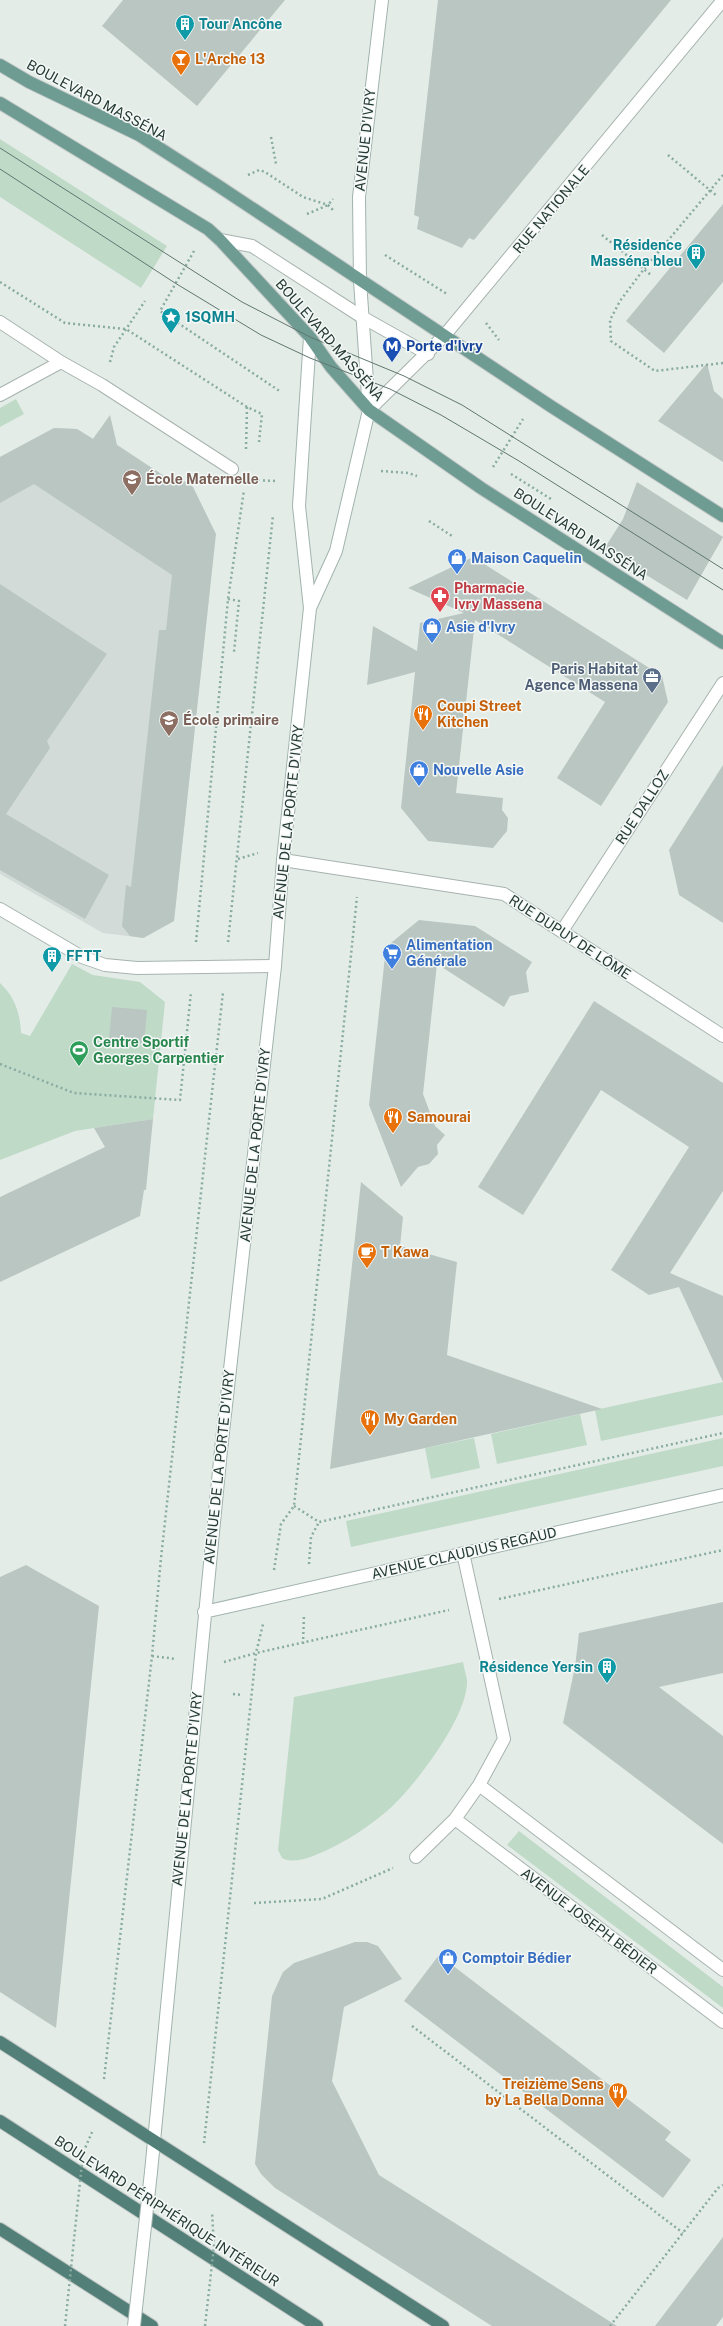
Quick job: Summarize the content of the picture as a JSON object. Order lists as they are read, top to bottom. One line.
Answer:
{"streets":{"highway":["BOULEVARD PÉRIPHÉRIQUE INTÉRIEUR"],"main road":["BOULEVARD MASSÉNA"],"street":["AVENUE D'IVRY","RUE NATIONALE","RUE DALLOZ","AVENUE DE LA PORTE D'IVRY","RUE DUPUY DE LÔME","AVENUE CLAUDIUS REGAUD","AVENUE JOSEPH BÉDIER"]},"crossings":[["BOULEVARD MASSÉNA","AVENUE D'IVRY"],["BOULEVARD MASSÉNA","RUE NATIONALE"],["BOULEVARD MASSÉNA","AVENUE DE LA PORTE D'IVRY"],["AVENUE D'IVRY","AVENUE DE LA PORTE D'IVRY"],["RUE NATIONALE","AVENUE DE LA PORTE D'IVRY"],["RUE DALLOZ","RUE DUPUY DE LÔME"],["AVENUE DE LA PORTE D'IVRY","RUE DUPUY DE LÔME"],["AVENUE DE LA PORTE D'IVRY","AVENUE CLAUDIUS REGAUD"]],"places":{"building":["Tour Ancône","Résidence Masséna bleu","FFTT","Résidence Yersin"],"bar":["L'Arche 13"],"place":["1SQMH"],"metro station":["Porte d'Ivry"],"school or university":["École Maternelle","École primaire"],"shop":["Maison Caquelin","Asie d'Ivry","Nouvelle Asie","Comptoir Bédier"],"pharmacy":["Pharmacie Ivry Massena"],"office":["Paris Habitat Agence Massena"],"restaurant":["Coupi Street Kitchen","Samourai","My Garden","Treizième Sens by La Bella Donna"],"supermarket":["Alimentation Générale"],"sports":["Centre Sportif Georges Carpentier"],"cafe":["T Kawa"]}}
